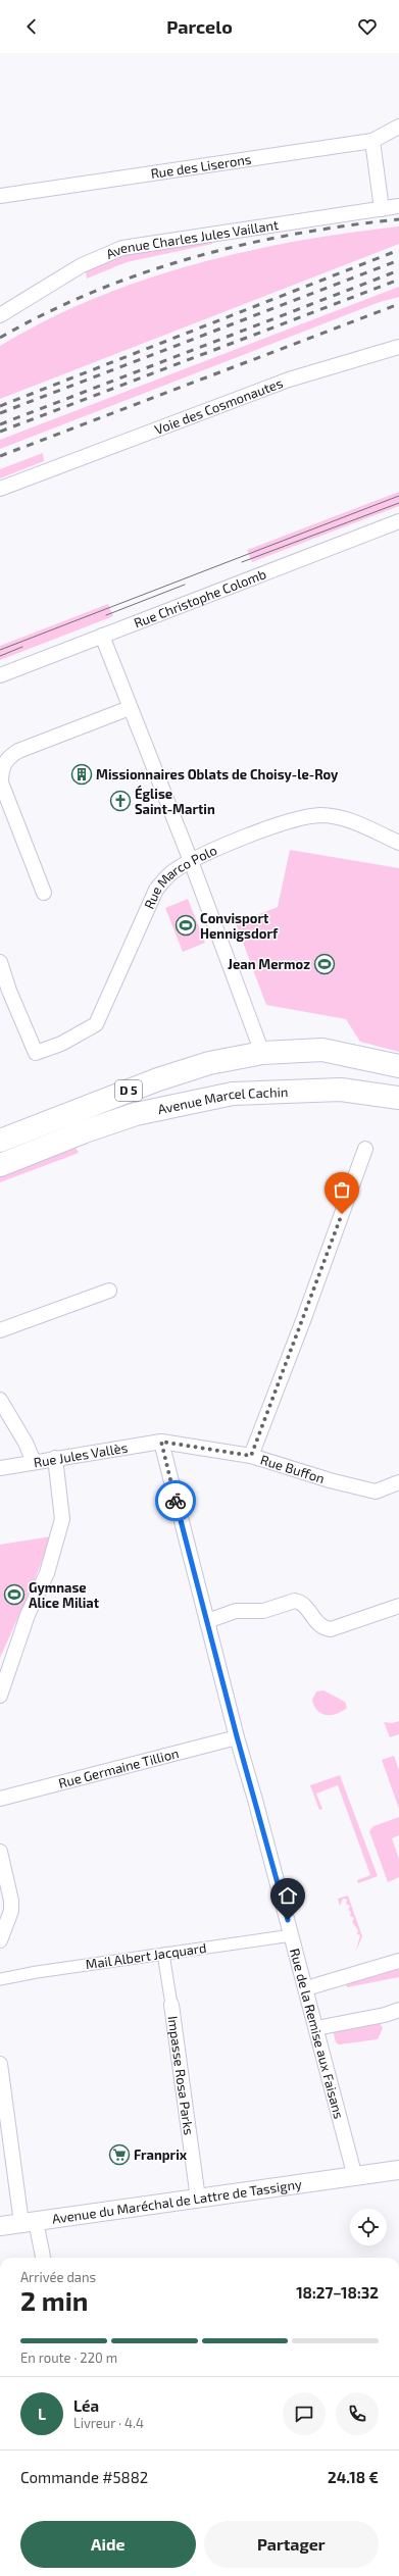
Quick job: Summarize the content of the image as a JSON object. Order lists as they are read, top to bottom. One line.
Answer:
{"streets":{"main road":["D 5","Avenue Marcel Cachin"],"street":["Rue des Liserons","Avenue Charles Jules Vaillant","Voie des Cosmonautes","Rue Christophe Colomb","Rue Marco Polo","Rue Jules Vallès","Rue Buffon","Rue Germaine Tillion","Mail Albert Jacquard","Rue de la Remise aux Faisans","Impasse Rosa Parks","Avenue du Maréchal de Lattre de Tassigny"]},"crossings":[["Rue Jules Vallès","Rue Buffon"],["Rue Jules Vallès","Rue de la Remise aux Faisans"],["Rue Buffon","Rue de la Remise aux Faisans"],["Rue Germaine Tillion","Rue de la Remise aux Faisans"],["Mail Albert Jacquard","Rue de la Remise aux Faisans"],["Mail Albert Jacquard","Impasse Rosa Parks"],["Rue de la Remise aux Faisans","Avenue du Maréchal de Lattre de Tassigny"],["Impasse Rosa Parks","Avenue du Maréchal de Lattre de Tassigny"]],"places":{"building":["Missionnaires Oblats de Choisy-le-Roy"],"church":["Église Saint-Martin"],"sports":["Convisport Hennigsdorf","Jean Mermoz","Gymnase Alice Miliat"],"supermarket":["Franprix"]},"page":{"header":"Parcelo","heading":["2 min","Arrivée dans","18:27–18:32"],"panel":["Léa","Livreur · 4.4","Commande #5882","24.18 €"],"bar":"En route · 220 m","round":"L","buttons":["Aide","Partager"]}}
